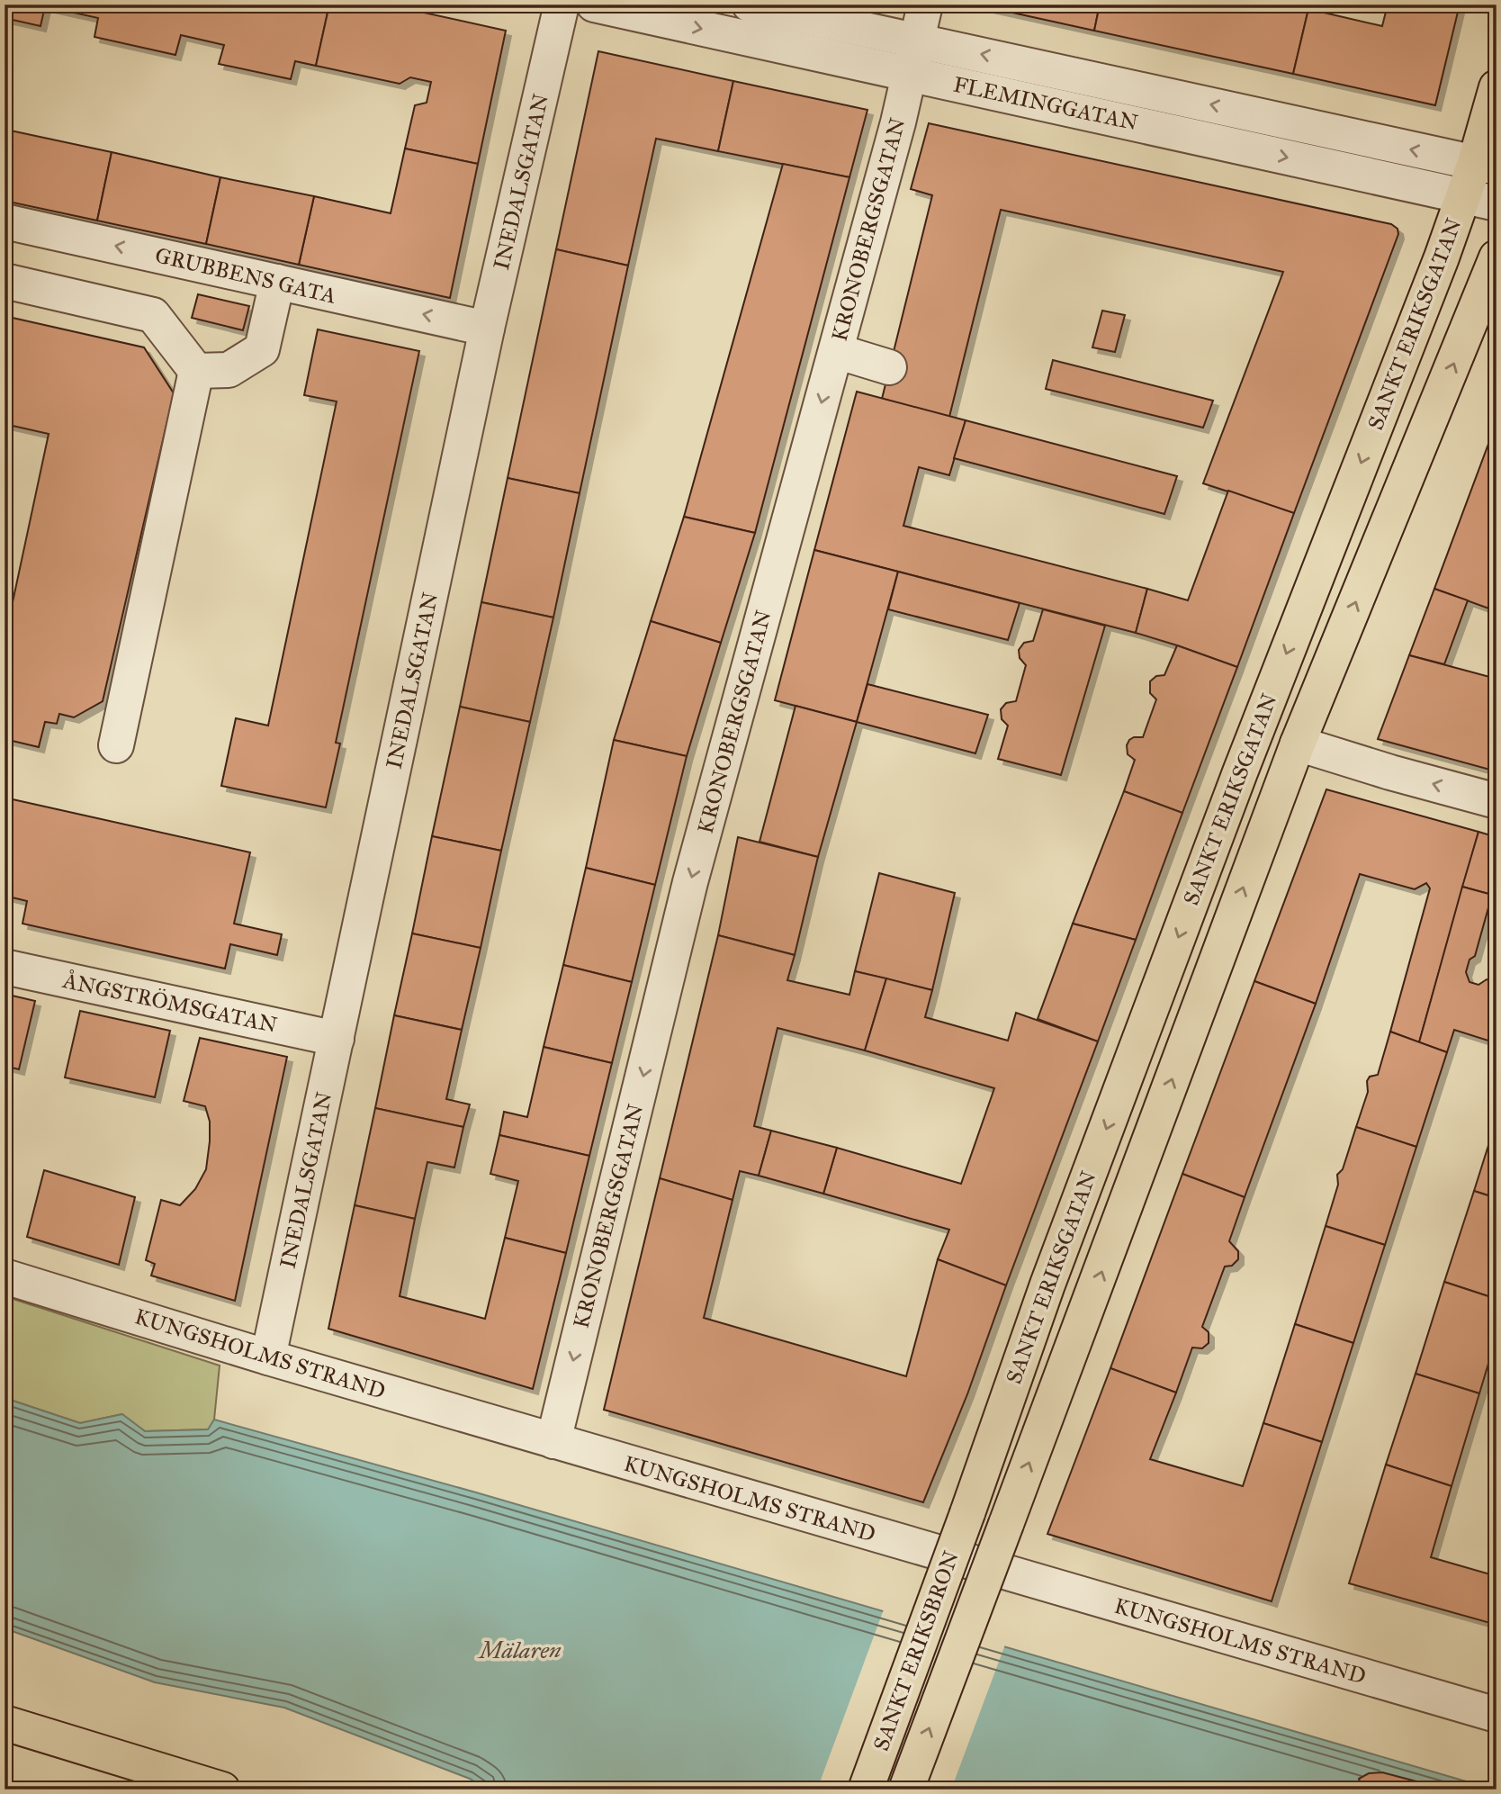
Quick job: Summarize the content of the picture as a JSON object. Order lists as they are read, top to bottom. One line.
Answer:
{"streets":{"main road":["SANKT ERIKSGATAN","SANKT ERIKSBRON"],"street":["FLEMINGGATAN","INEDALSGATAN","KRONOBERGSGATAN","GRUBBENS GATA","ÅNGSTRÖMSGATAN","KUNGSHOLMS STRAND"]},"crossings":[["FLEMINGGATAN","KRONOBERGSGATAN"],["FLEMINGGATAN","SANKT ERIKSGATAN"],["INEDALSGATAN","GRUBBENS GATA"],["INEDALSGATAN","ÅNGSTRÖMSGATAN"],["INEDALSGATAN","KUNGSHOLMS STRAND"],["KRONOBERGSGATAN","KUNGSHOLMS STRAND"],["SANKT ERIKSGATAN","SANKT ERIKSBRON"]],"one_way":["KRONOBERGSGATAN"],"water":["Mälaren"]}
